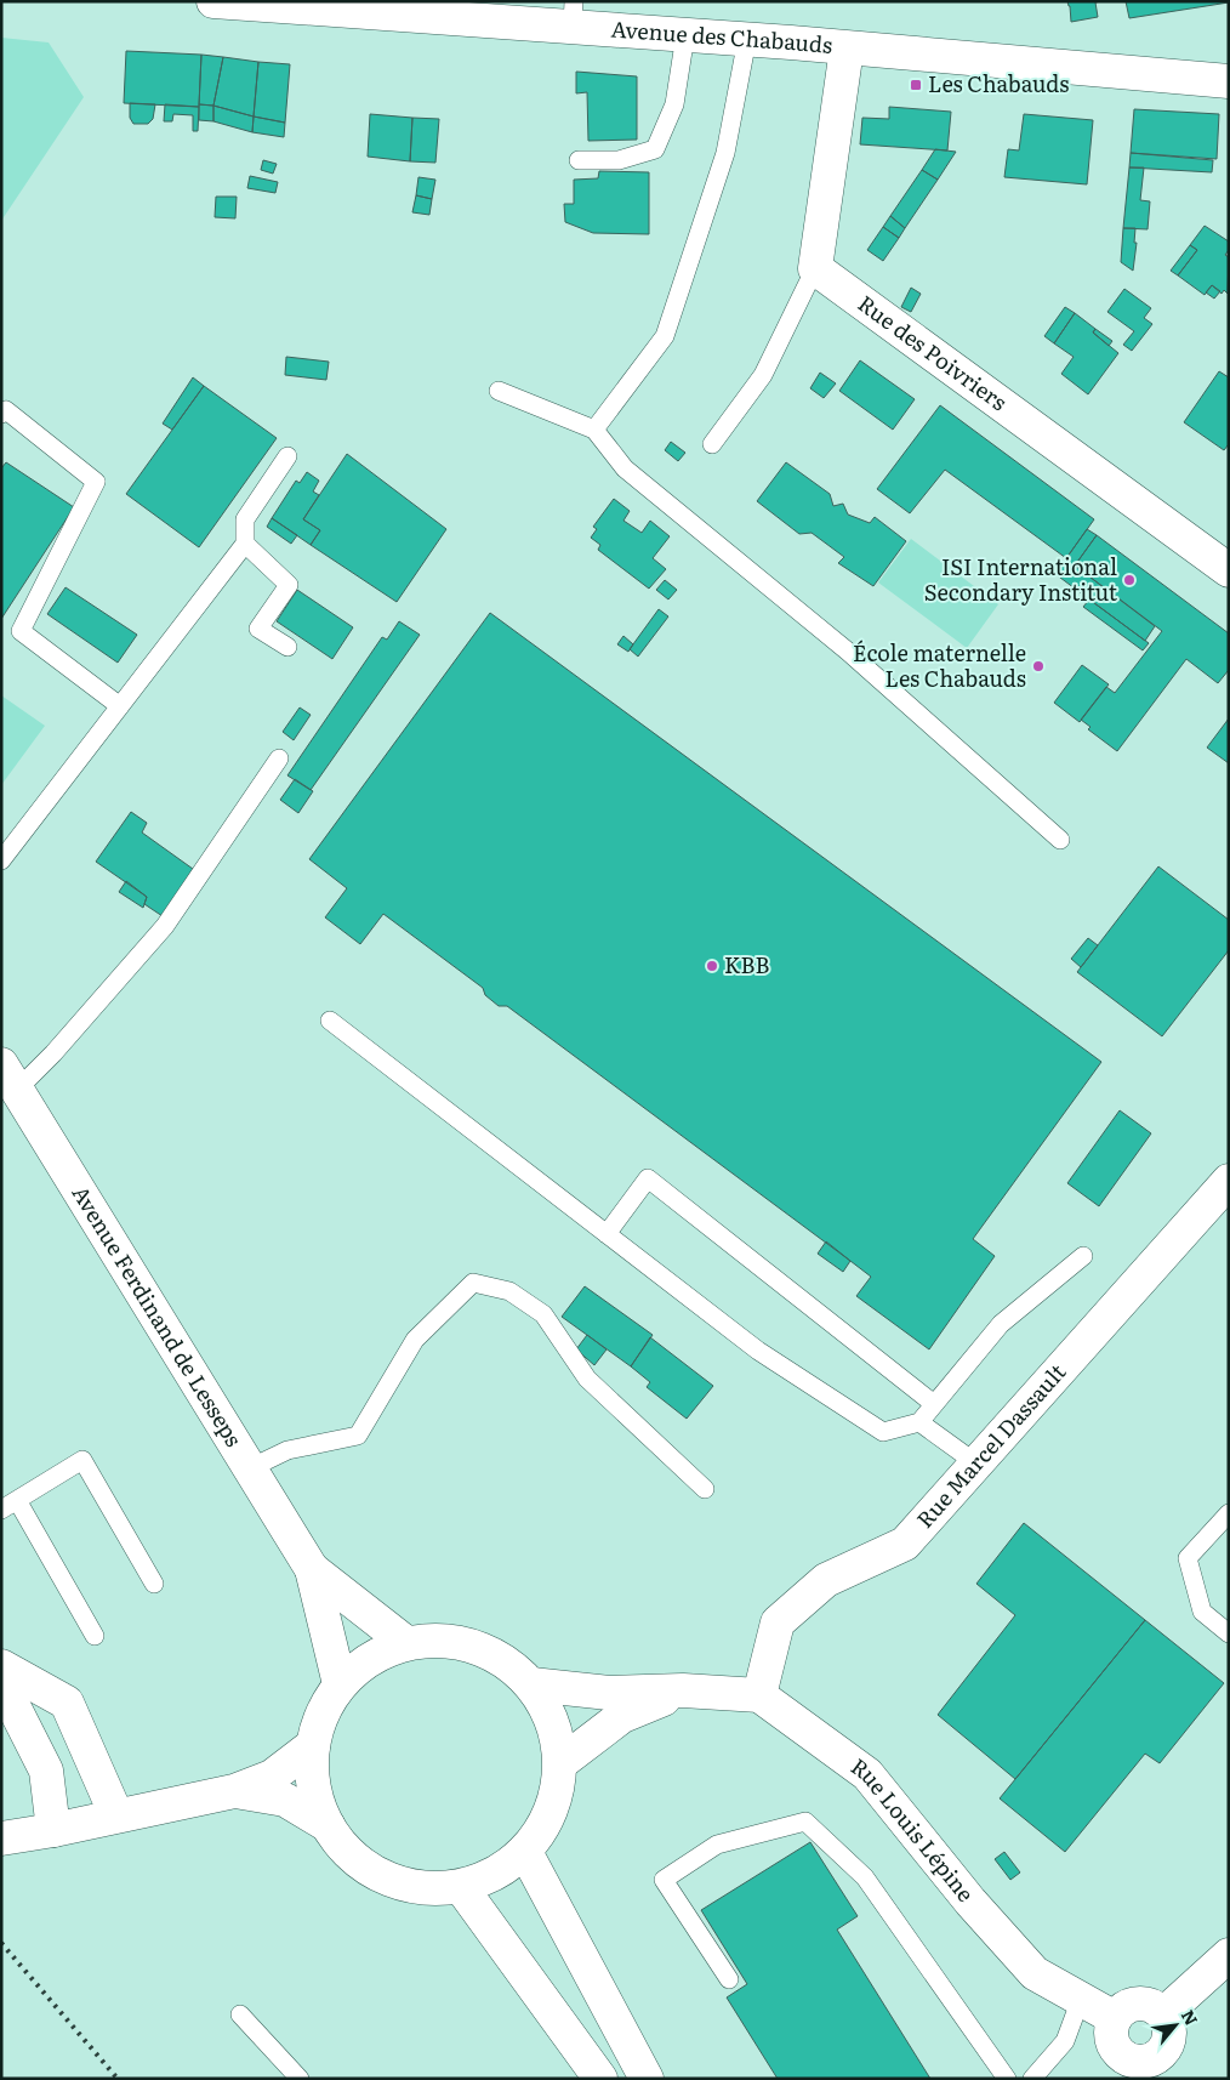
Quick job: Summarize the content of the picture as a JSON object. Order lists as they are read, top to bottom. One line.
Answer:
{"streets":{"street":["Avenue des Chabauds","Rue des Poivriers","Avenue Ferdinand de Lesseps","Rue Marcel Dassault","Rue Louis Lépine"]},"crossings":[["Rue Marcel Dassault","Rue Louis Lépine"]],"places":{"transit":["Les Chabauds"],"other":["ISI International Secondary Institut","École maternelle Les Chabauds","KBB"]},"north":"top right"}
